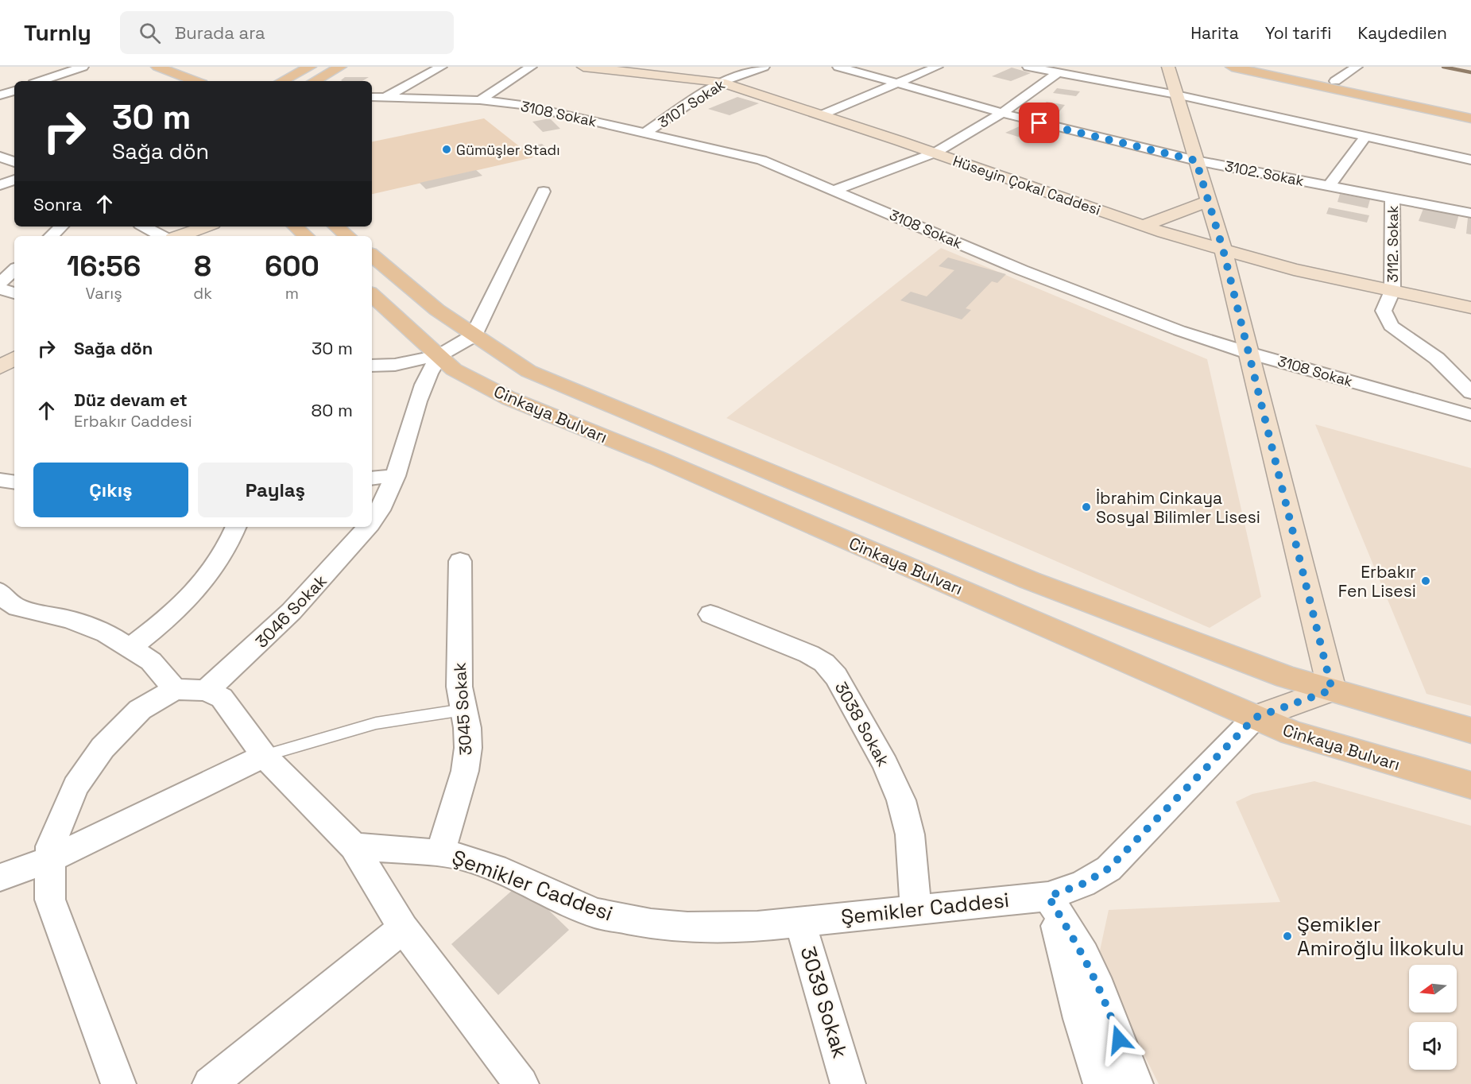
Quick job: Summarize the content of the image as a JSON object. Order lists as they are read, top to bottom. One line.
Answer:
{"streets":{"main road":["Cinkaya Bulvarı"],"street":["3107 Sokak","3108 Sokak","3102. Sokak","Hüseyin Çokal Caddesi","3112. Sokak","3046 Sokak","3045 Sokak","3038 Sokak","Şemikler Caddesi","3039 Sokak"]},"crossings":[["3107 Sokak","3108 Sokak"],["3107 Sokak","Hüseyin Çokal Caddesi"],["3102. Sokak","3112. Sokak"],["Hüseyin Çokal Caddesi","3112. Sokak"],["Cinkaya Bulvarı","3046 Sokak"],["Cinkaya Bulvarı","Şemikler Caddesi"],["3045 Sokak","Şemikler Caddesi"],["3038 Sokak","Şemikler Caddesi"],["Şemikler Caddesi","3039 Sokak"]],"places":["Gümüşler Stadı","İbrahim Cinkaya Sosyal Bilimler Lisesi","Erbakır Fen Lisesi","Şemikler Amiroğlu İlkokulu"],"north":"left","page":{"header":"Turnly","search":"Burada ara","nav":["Harita","Yol tarifi","Kaydedilen"],"turn":["30 m","Sağa dön"],"then":"Sonra","eta":["16:56","Varış","8","dk","600","m"],"list":[{"name":"Sağa dön","value":"30 m"},{"name":"Düz devam et","note":"Erbakır Caddesi","value":"80 m"}],"buttons":["Çıkış","Paylaş"]}}
